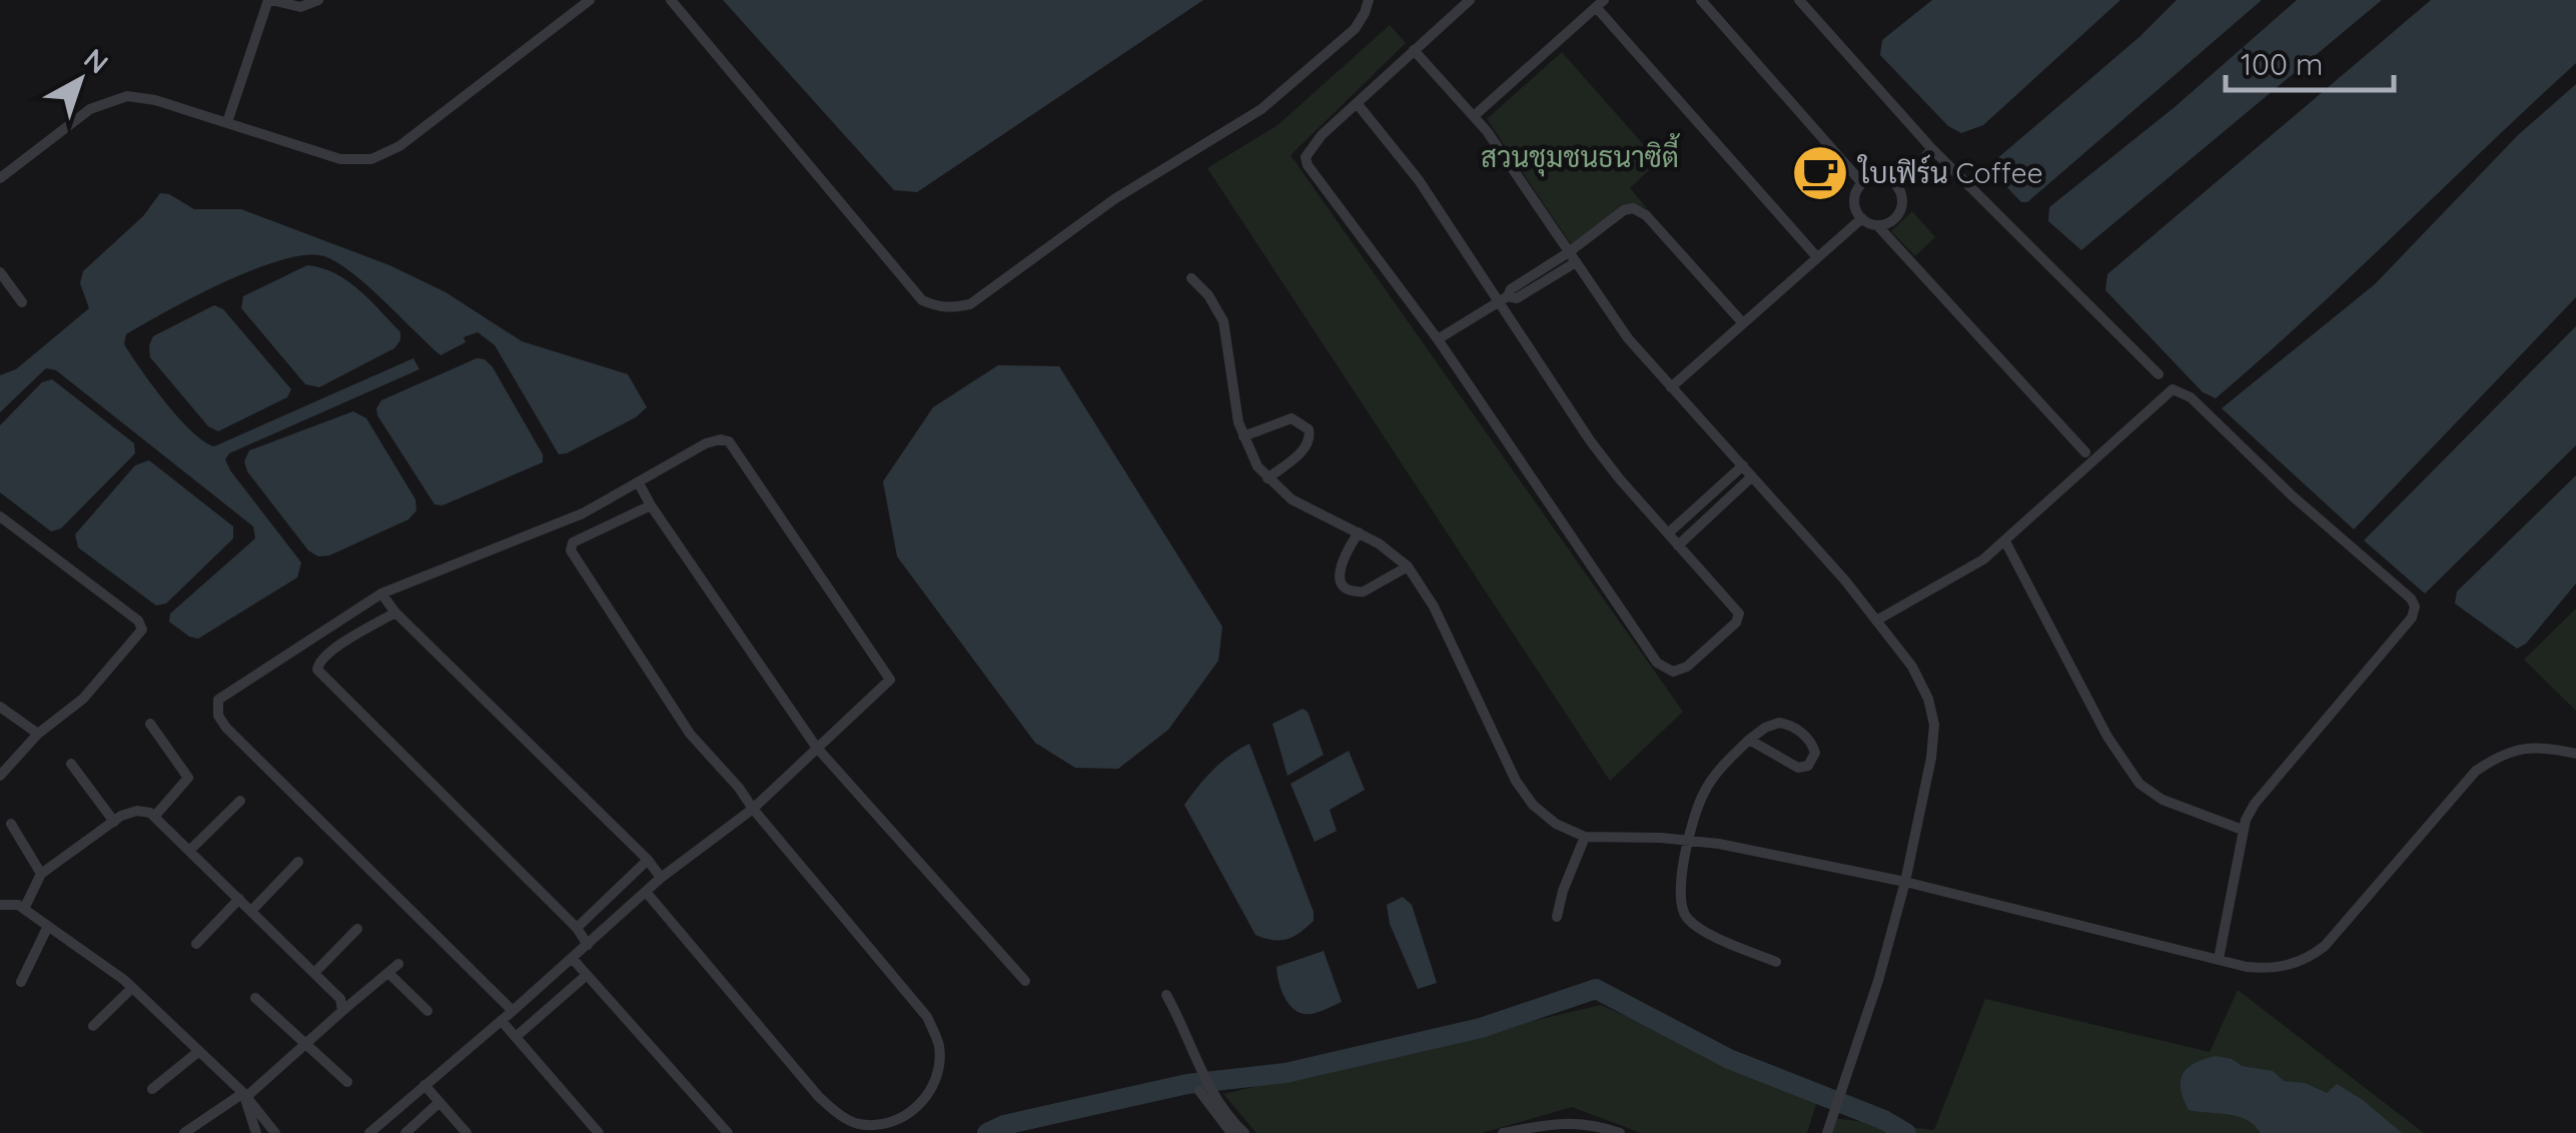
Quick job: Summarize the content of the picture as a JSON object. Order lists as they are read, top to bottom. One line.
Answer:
{"parks":["สวนชุมชนธนาซิตี้"],"places":{"cafe":["ใบเฟิร์น Coffee"]},"scale_bar":"100 m","north":"top right"}
